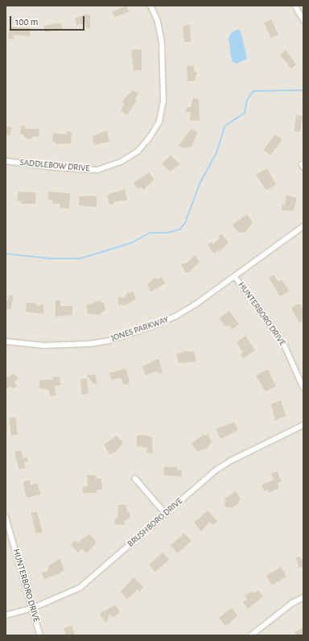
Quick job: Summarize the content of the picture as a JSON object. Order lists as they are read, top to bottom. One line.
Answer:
{"streets":{"street":["SADDLEBOW DRIVE","HUNTERBORO DRIVE","JONES PARKWAY","BRUSHBORO DRIVE"]},"crossings":[["HUNTERBORO DRIVE","JONES PARKWAY"],["HUNTERBORO DRIVE","BRUSHBORO DRIVE"]],"scale_bar":"100 m"}
